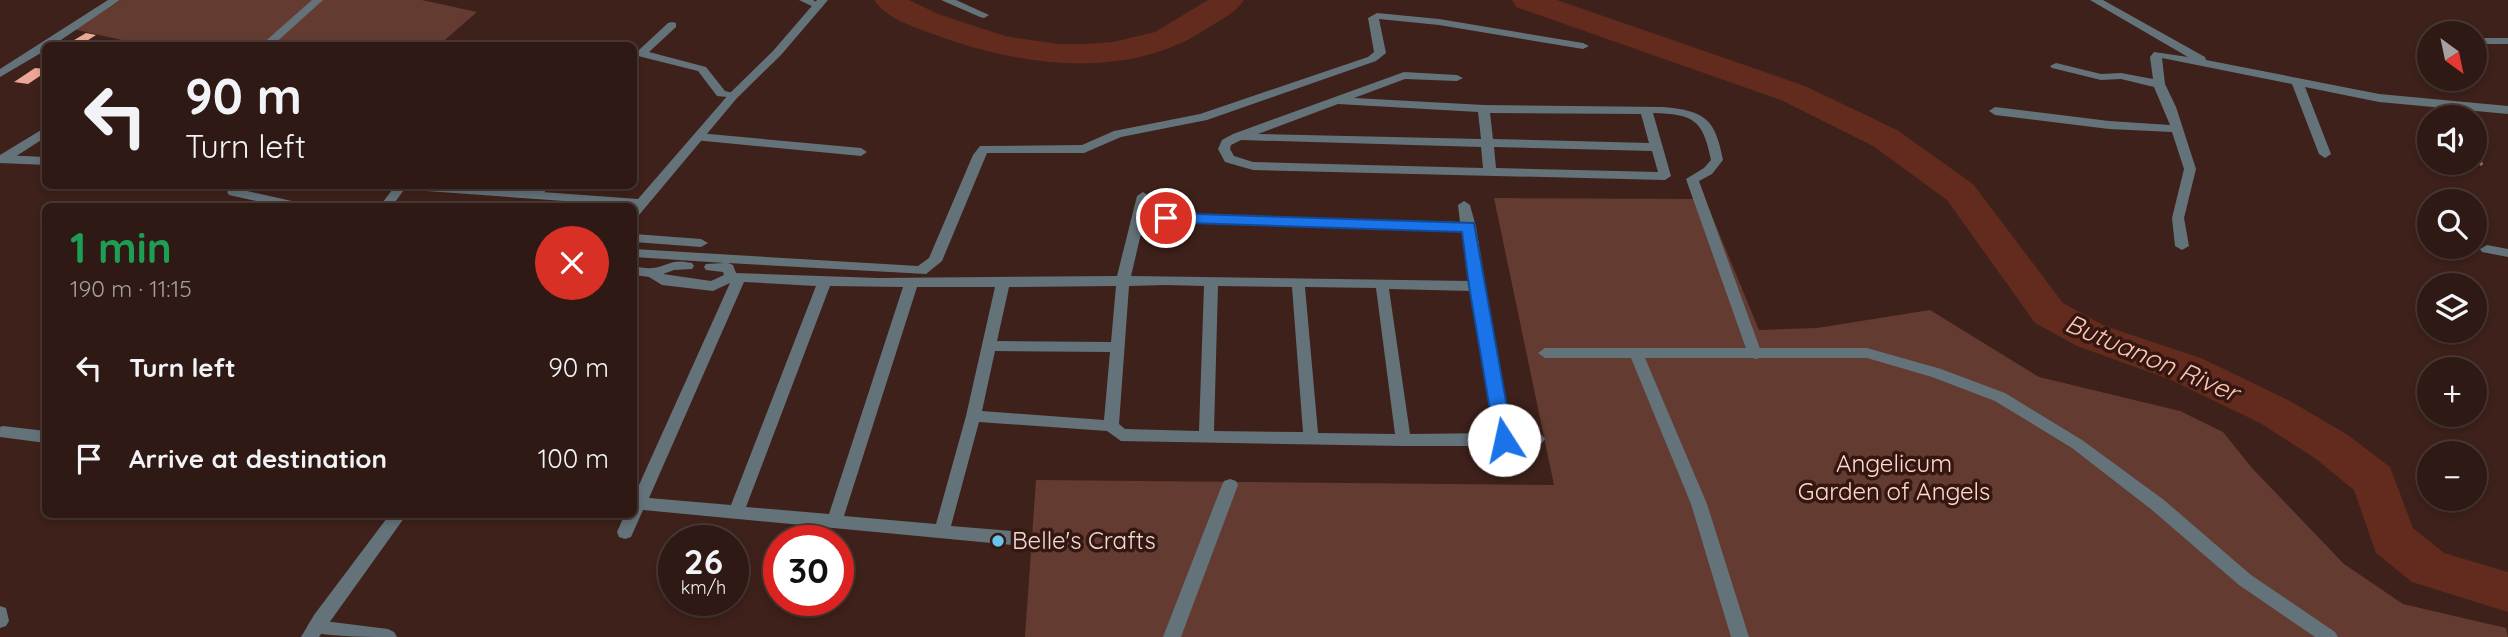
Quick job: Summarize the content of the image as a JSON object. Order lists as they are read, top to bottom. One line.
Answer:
{"water":["Butuanon River"],"parks":["Angelicum Garden of Angels"],"places":["Belle's Crafts"],"north":"bottom right","page":{"map_buttons":["+","−"],"turn":["90 m","Turn left"],"heading":["1 min","190 m · 11:15"],"list":[{"name":"Turn left","value":"90 m"},{"name":"Arrive at destination","value":"100 m"}],"speed":"26 km/h","limit":"30"}}
